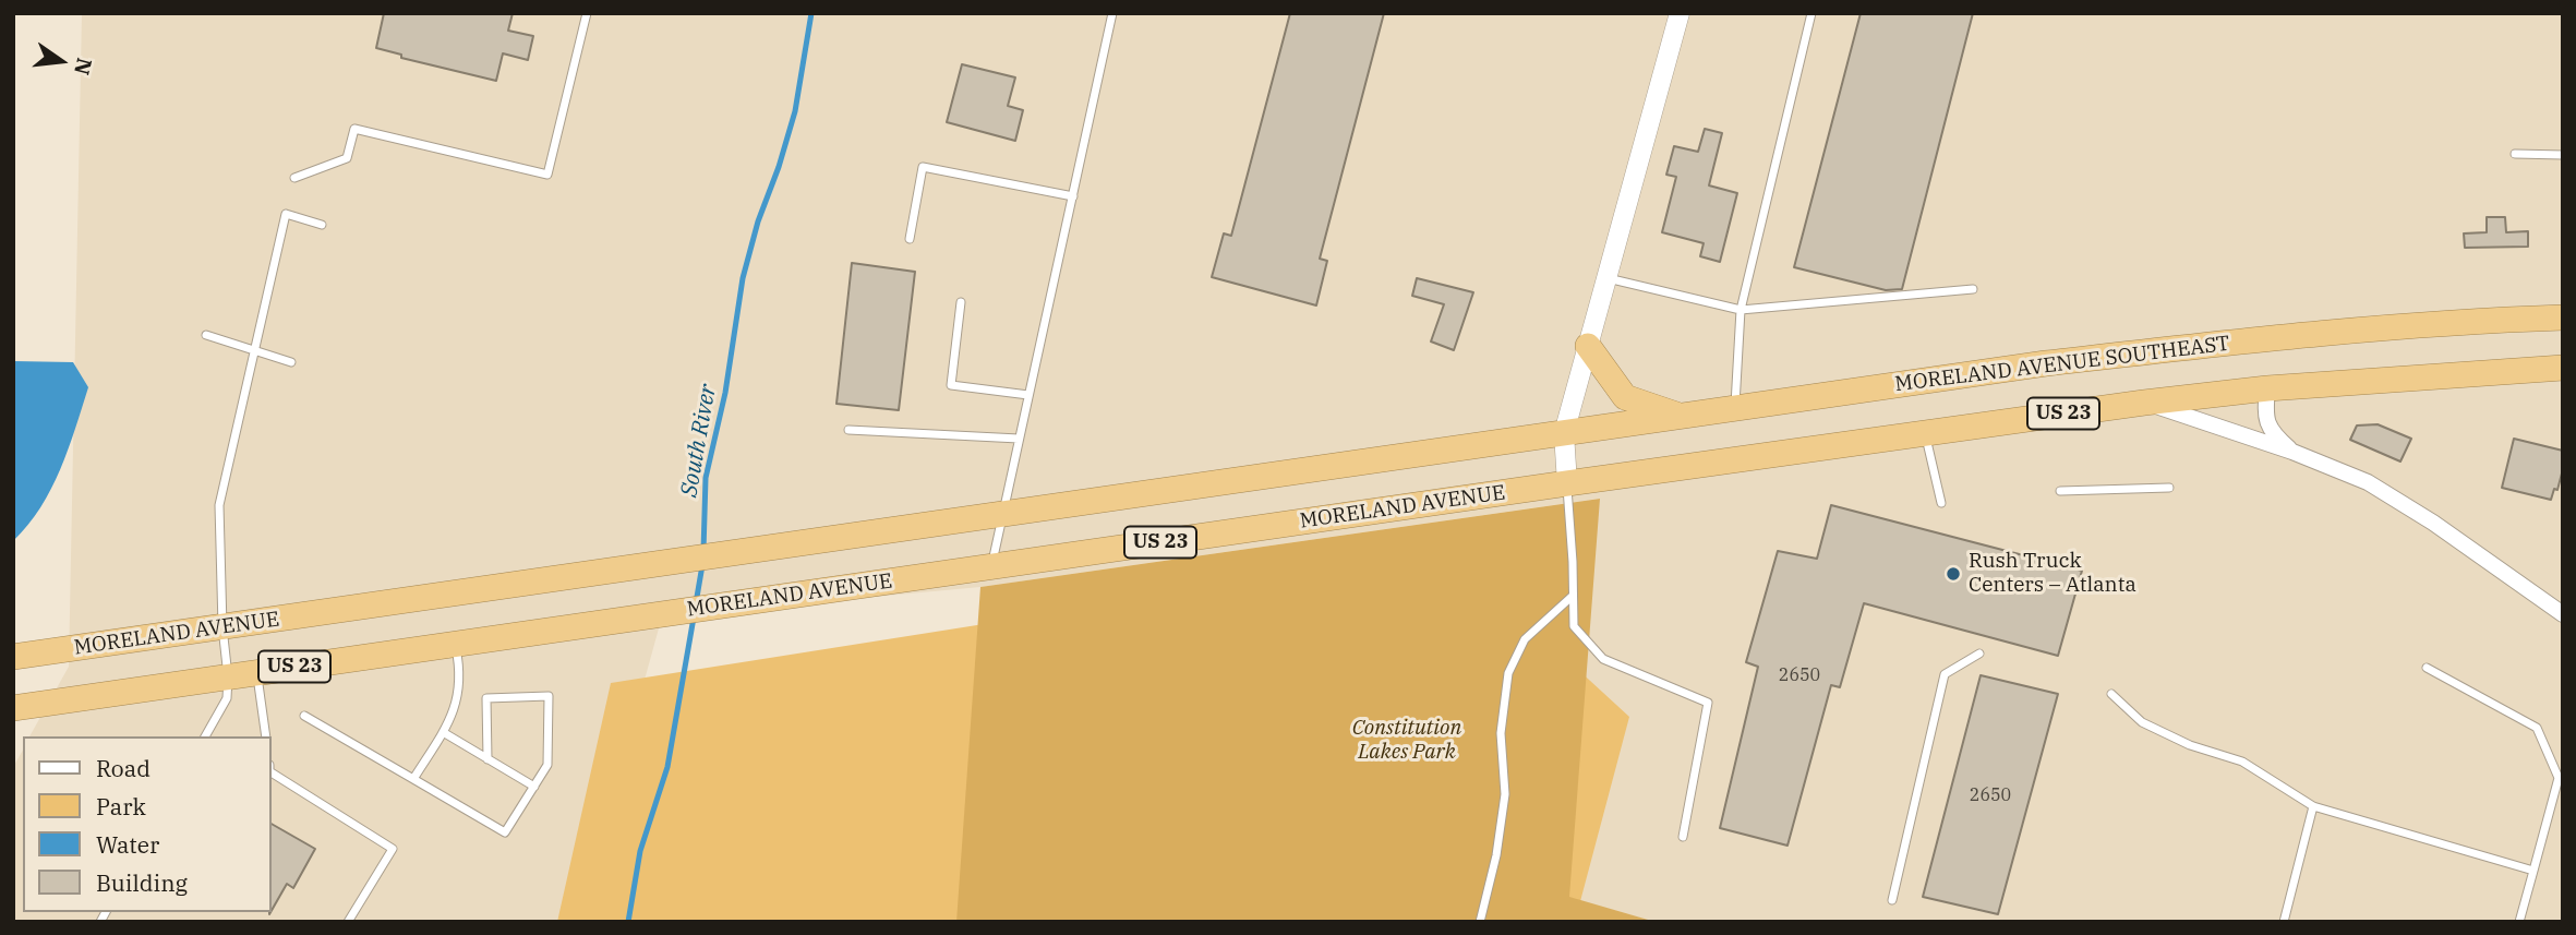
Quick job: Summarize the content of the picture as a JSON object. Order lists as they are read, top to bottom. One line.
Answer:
{"streets":{"highway":["MORELAND AVENUE SOUTHEAST","US 23","MORELAND AVENUE"]},"crossings":[["MORELAND AVENUE SOUTHEAST","MORELAND AVENUE"],["US 23","MORELAND AVENUE"]],"water":["South River"],"parks":["Constitution Lakes Park"],"places":["Rush Truck Centers – Atlanta"],"house_numbers":["2650","2650"],"legend":["Road","Park","Water","Building"],"north":"right"}
